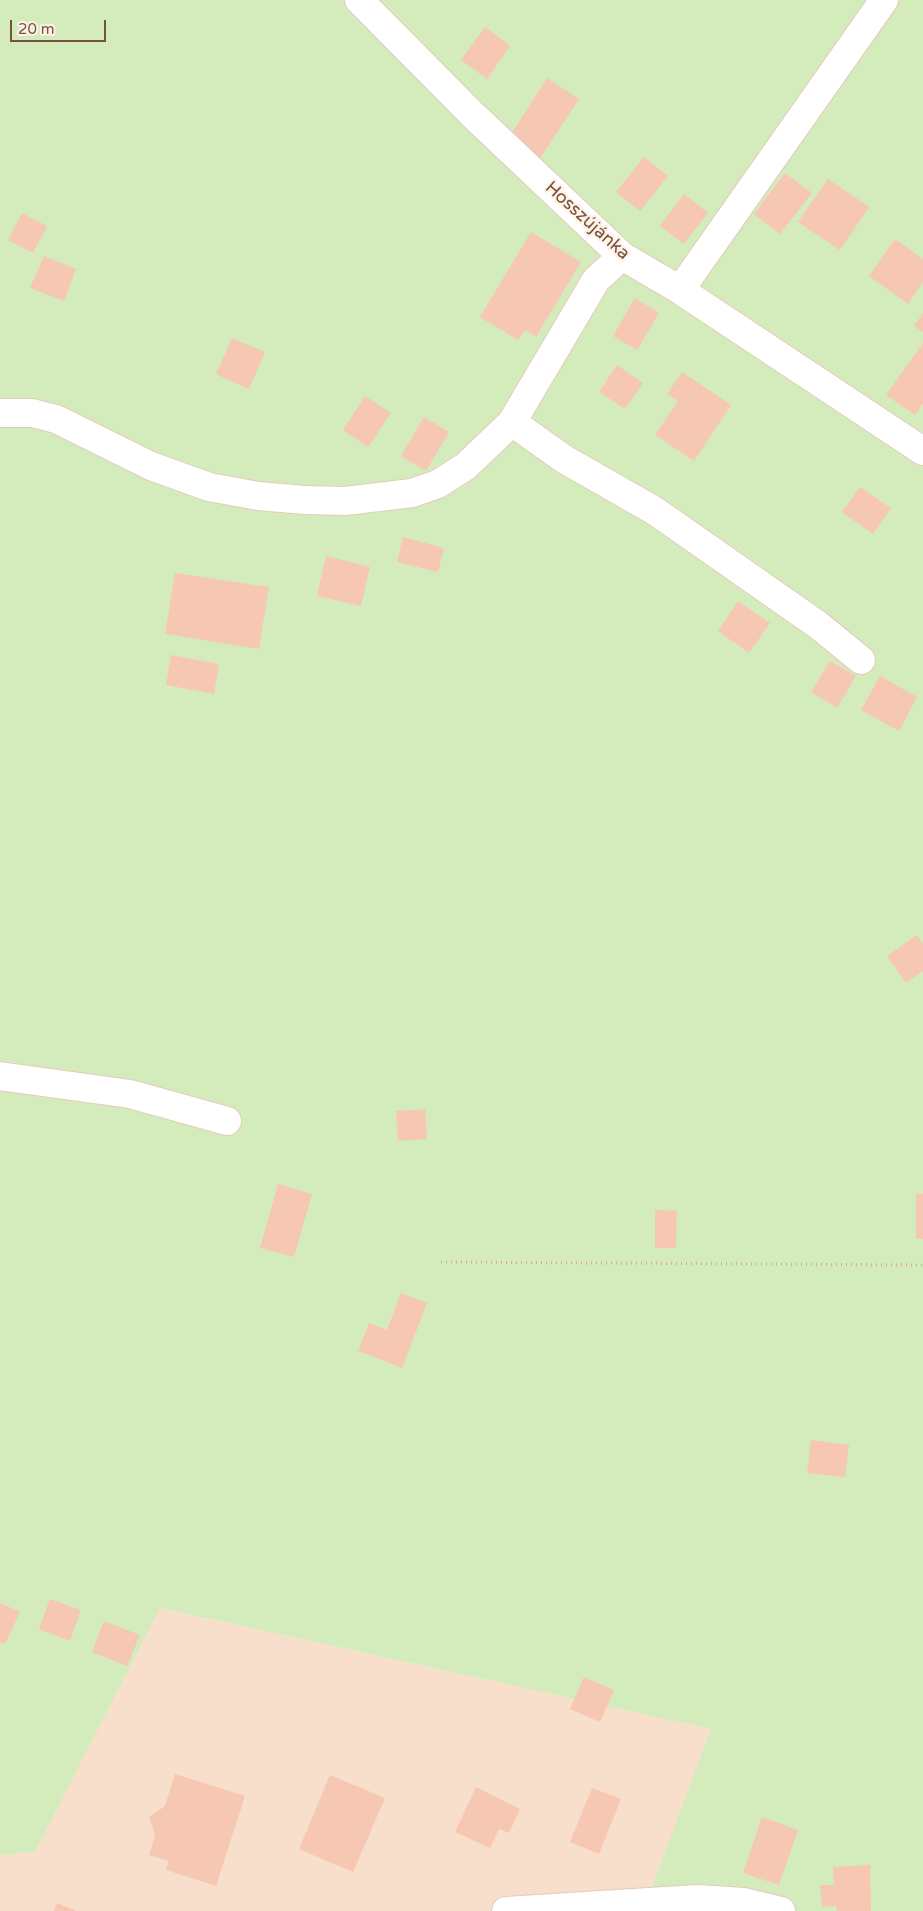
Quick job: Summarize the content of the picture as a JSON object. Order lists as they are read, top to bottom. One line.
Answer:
{"streets":{"street":["Hosszújánka"]},"scale_bar":"20 m"}
